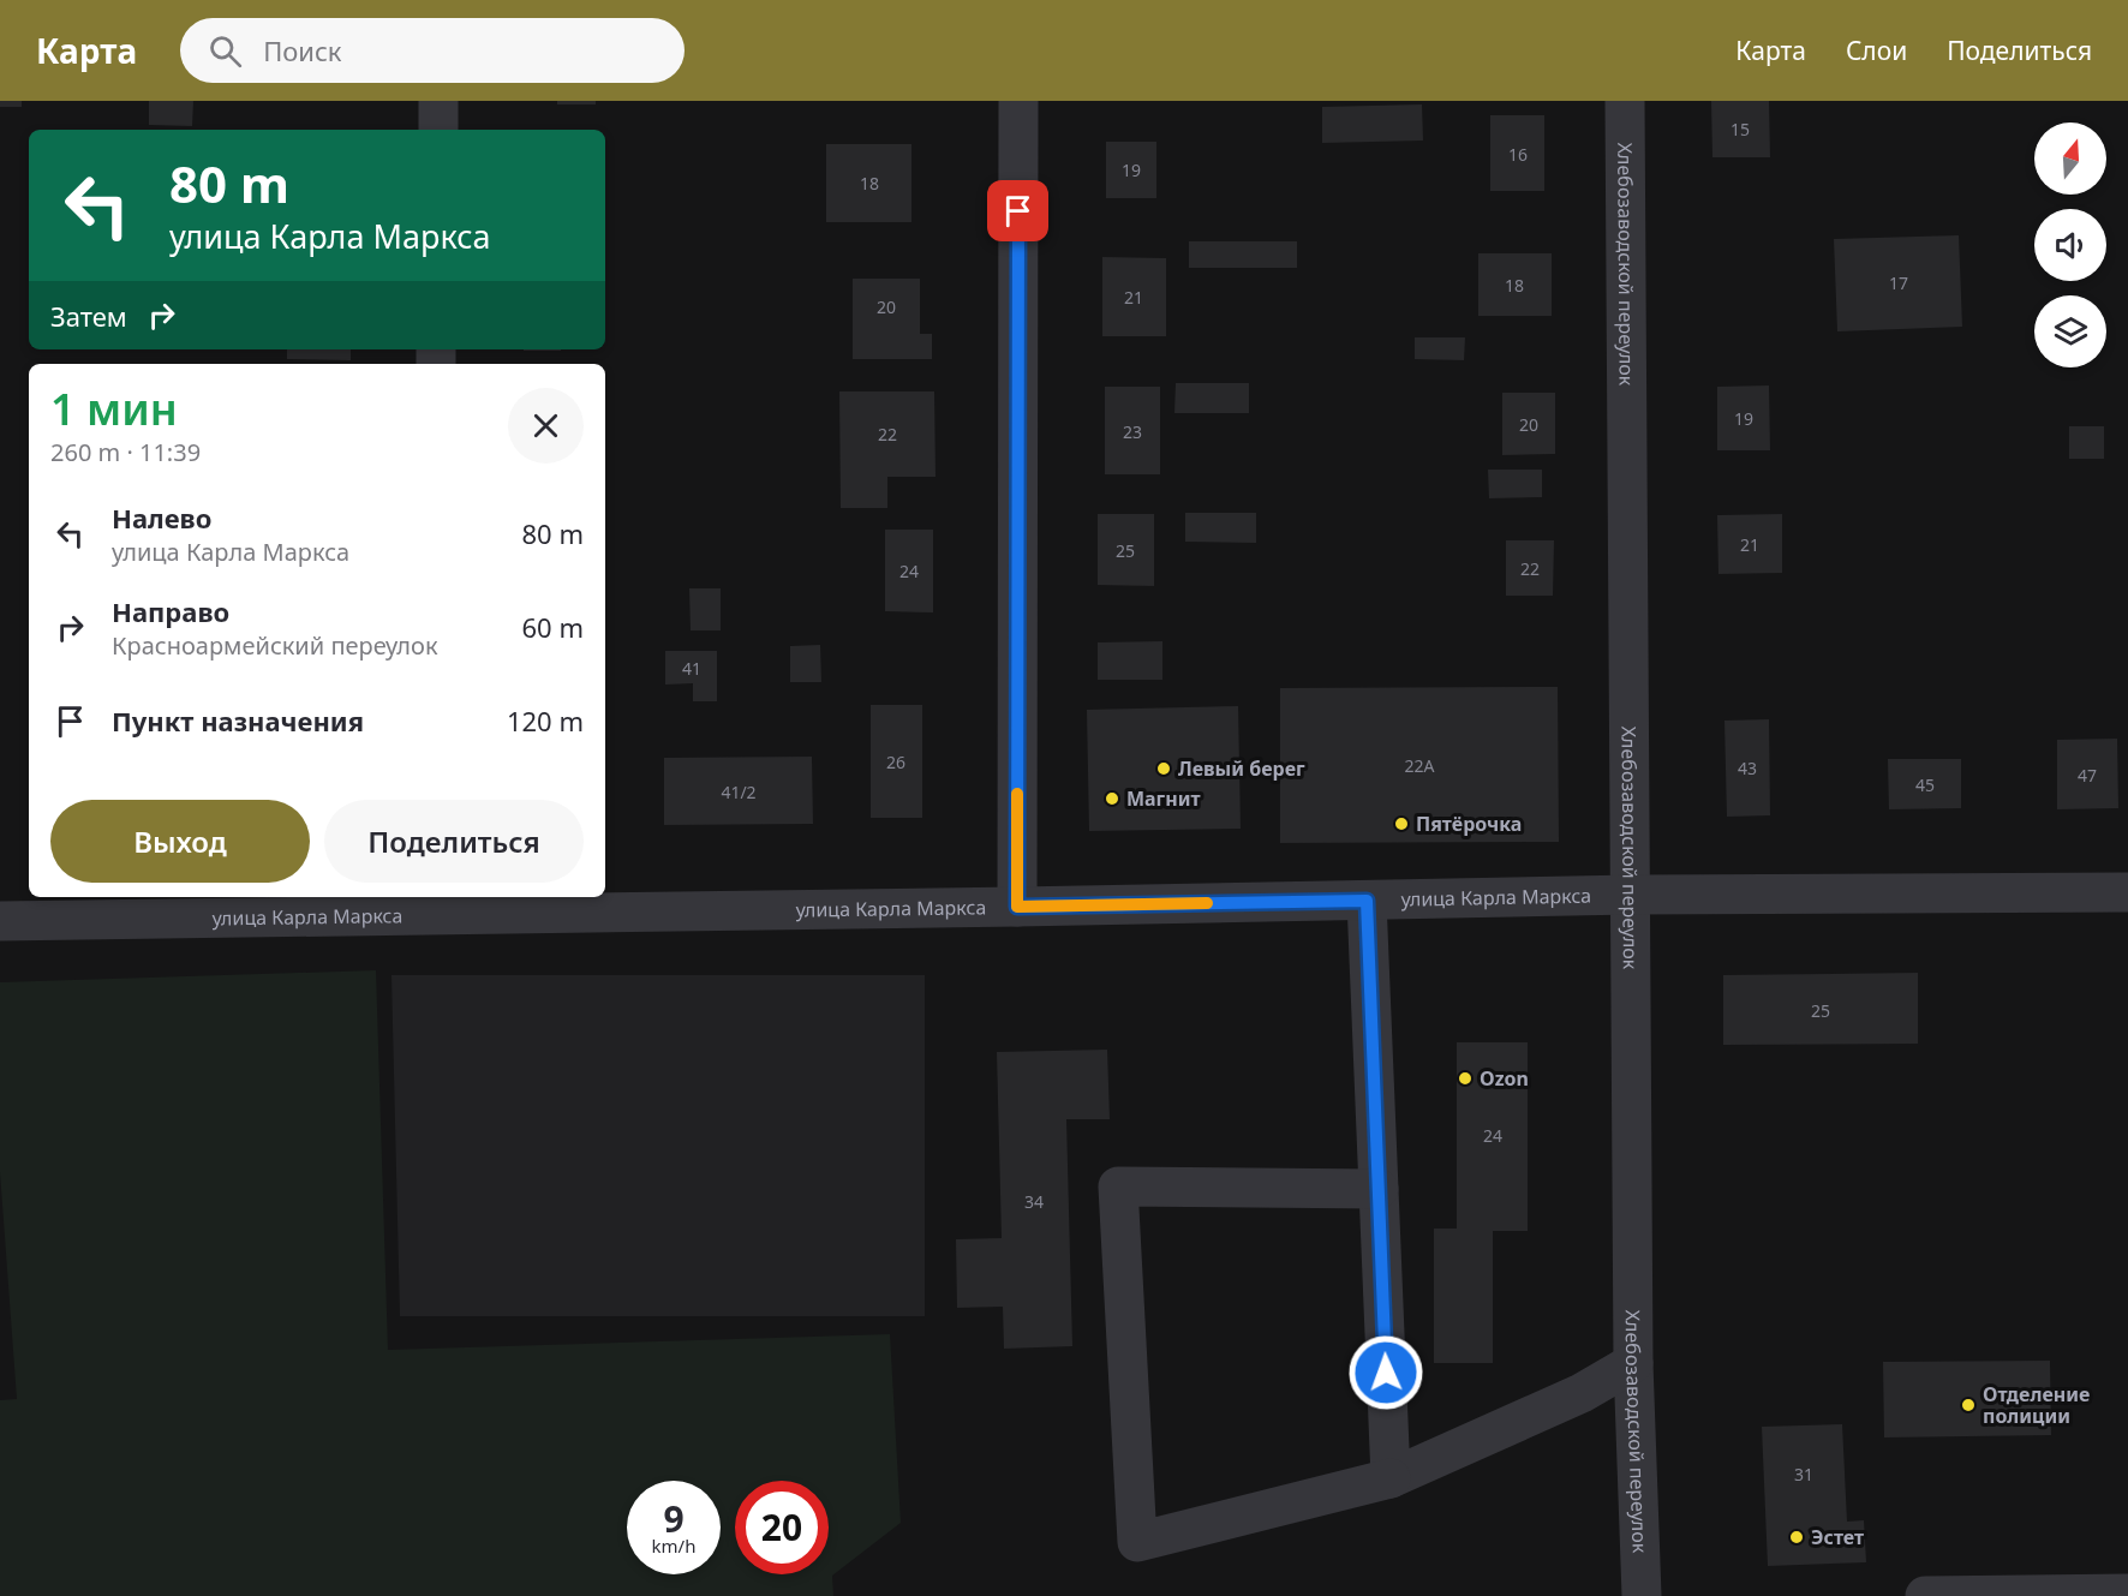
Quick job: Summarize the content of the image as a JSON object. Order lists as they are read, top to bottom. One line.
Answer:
{"streets":{"street":["Хлебозаводской переулок","улица Карла Маркса"]},"crossings":[["Хлебозаводской переулок","улица Карла Маркса"]],"places":["Левый берег","Магнит","Пятёрочка","Ozon","Отделение полиции","Эстет"],"house_numbers":["15","16","19","18","17","18","21","20","19","20","23","22","21","25","22","24","41","26","22А","43","47","45","41/2","25","24","34","31"],"north":"top","page":{"header":"Карта","search":"Поиск","nav":["Карта","Слои","Поделиться"],"turn":["80 m","улица Карла Маркса"],"then":"Затем","heading":["1 мин","260 m · 11:39"],"list":[{"name":"Налево","note":"улица Карла Маркса","value":"80 m"},{"name":"Направо","note":"Красноармейский переулок","value":"60 m"},{"name":"Пункт назначения","value":"120 m"}],"buttons":["Выход","Поделиться"],"speed":"9 km/h","limit":"20"}}
